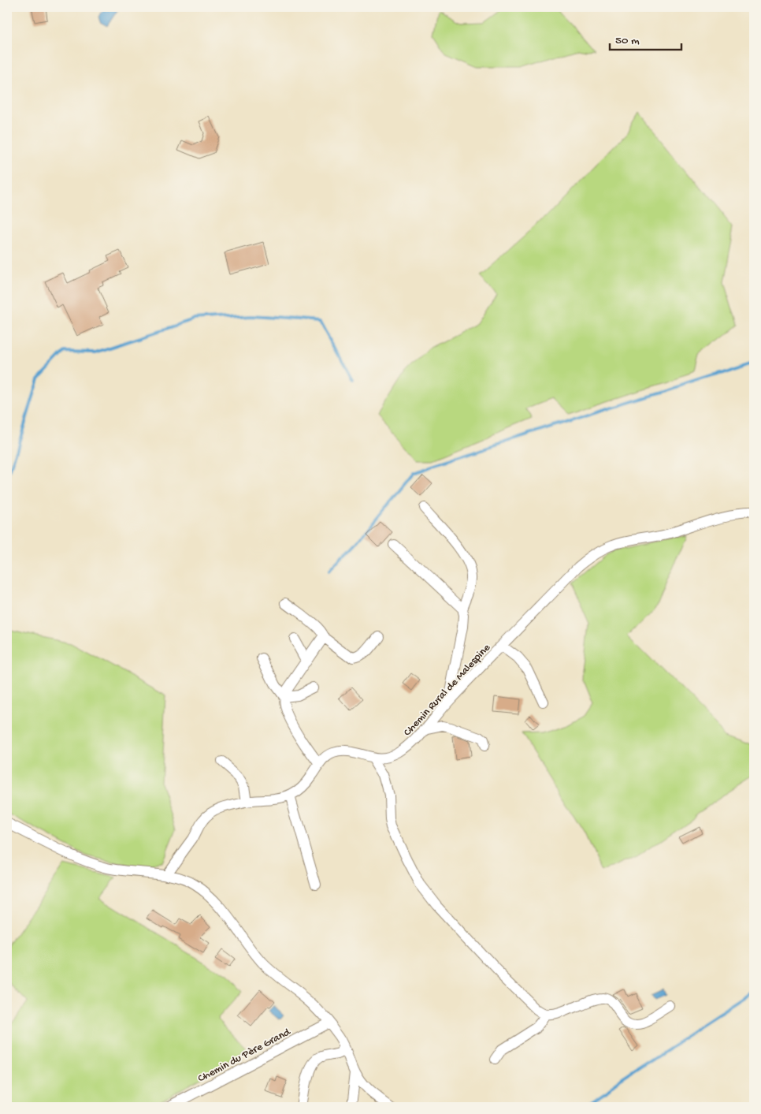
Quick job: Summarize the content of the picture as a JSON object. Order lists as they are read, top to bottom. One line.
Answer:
{"streets":{"street":["Chemin Rural de Malespine","Chemin du Père Grand"]},"scale_bar":"50 m"}
